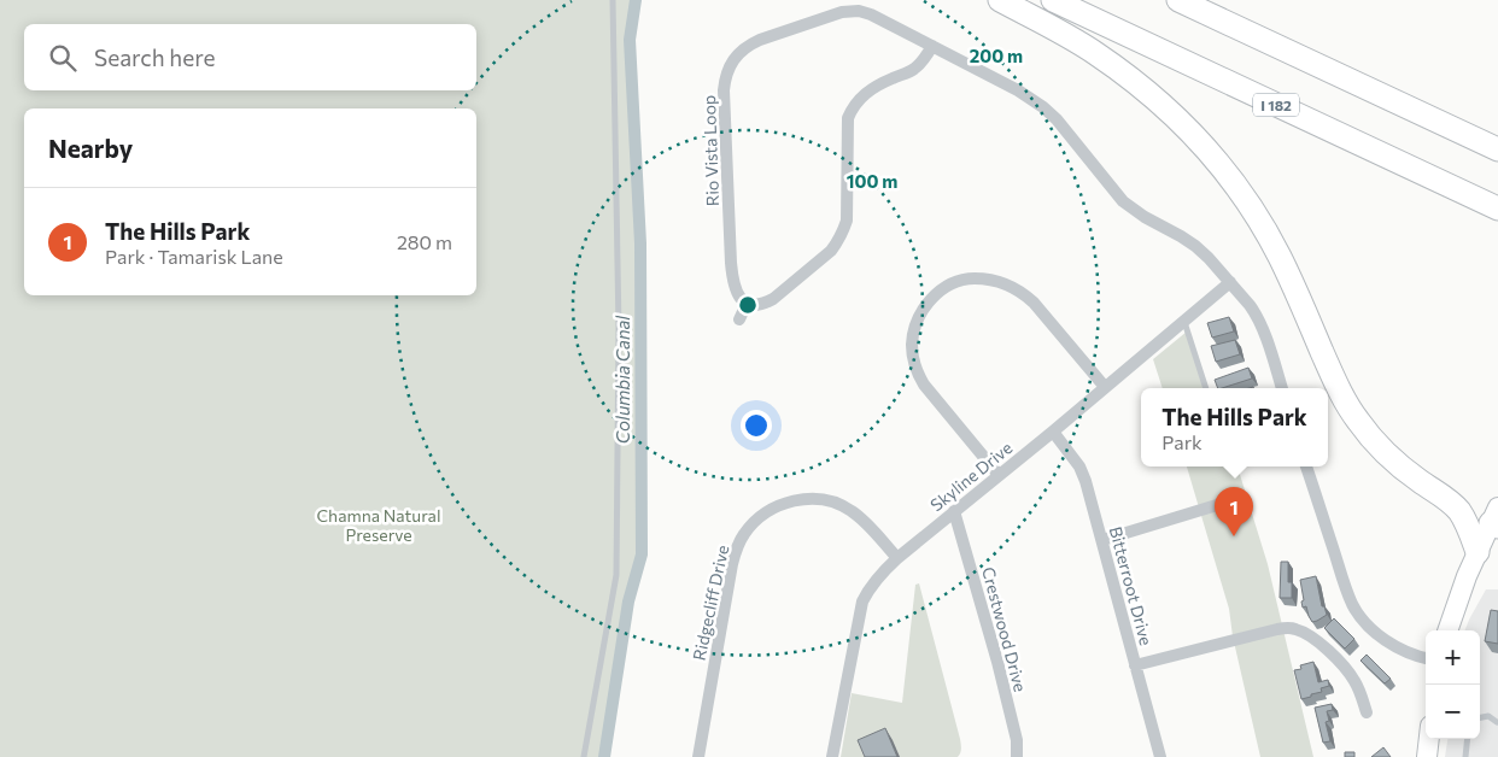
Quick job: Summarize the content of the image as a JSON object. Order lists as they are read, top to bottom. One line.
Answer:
{"streets":{"highway":["I 182"],"street":["Rio Vista Loop","Skyline Drive","Bitterroot Drive","Ridgecliff Drive","Crestwood Drive"]},"crossings":[["Skyline Drive","Bitterroot Drive"],["Skyline Drive","Ridgecliff Drive"],["Skyline Drive","Crestwood Drive"]],"water":["Columbia Canal"],"parks":["Chamna Natural Preserve"],"page":{"search":"Search here","heading":"Nearby","list":[{"mark":"1","name":"The Hills Park","note":"Park · Tamarisk Lane","value":"280 m"}],"popup":["The Hills Park","Park"],"pins":"1","map_buttons":["+","−"]},"rings":["200 m","100 m"]}
